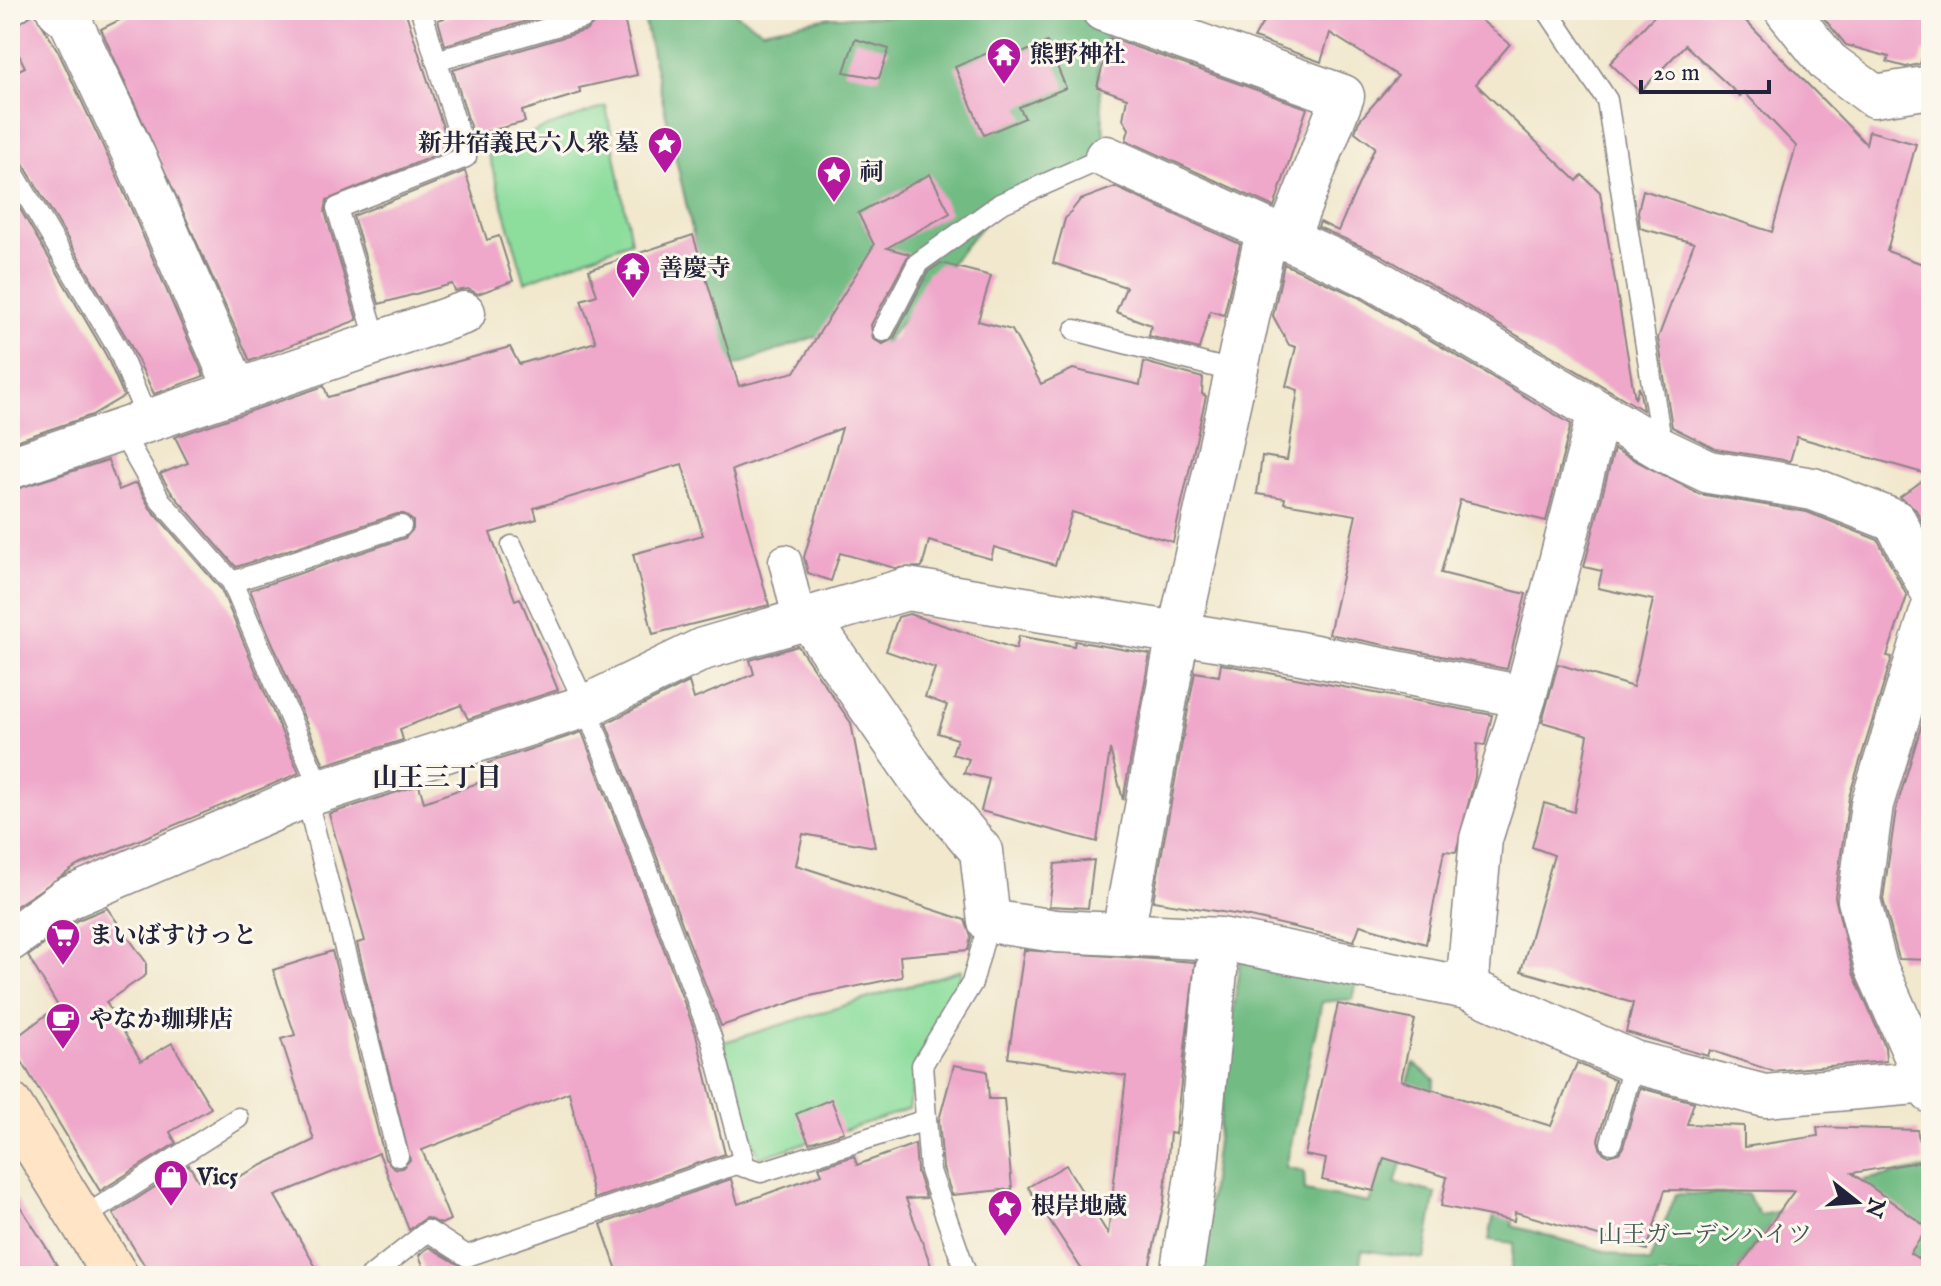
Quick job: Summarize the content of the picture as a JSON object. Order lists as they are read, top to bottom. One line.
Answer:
{"districts":["山王三丁目"],"parks":["山王ガーデンハイツ"],"places":{"temple":["熊野神社","善慶寺"],"place":["新井宿義民六人衆 墓","祠","根岸地蔵"],"supermarket":["まいばすけっと"],"cafe":["やなか珈琲店"],"shop":["Vic5"]},"scale_bar":"20 m","north":"right"}
